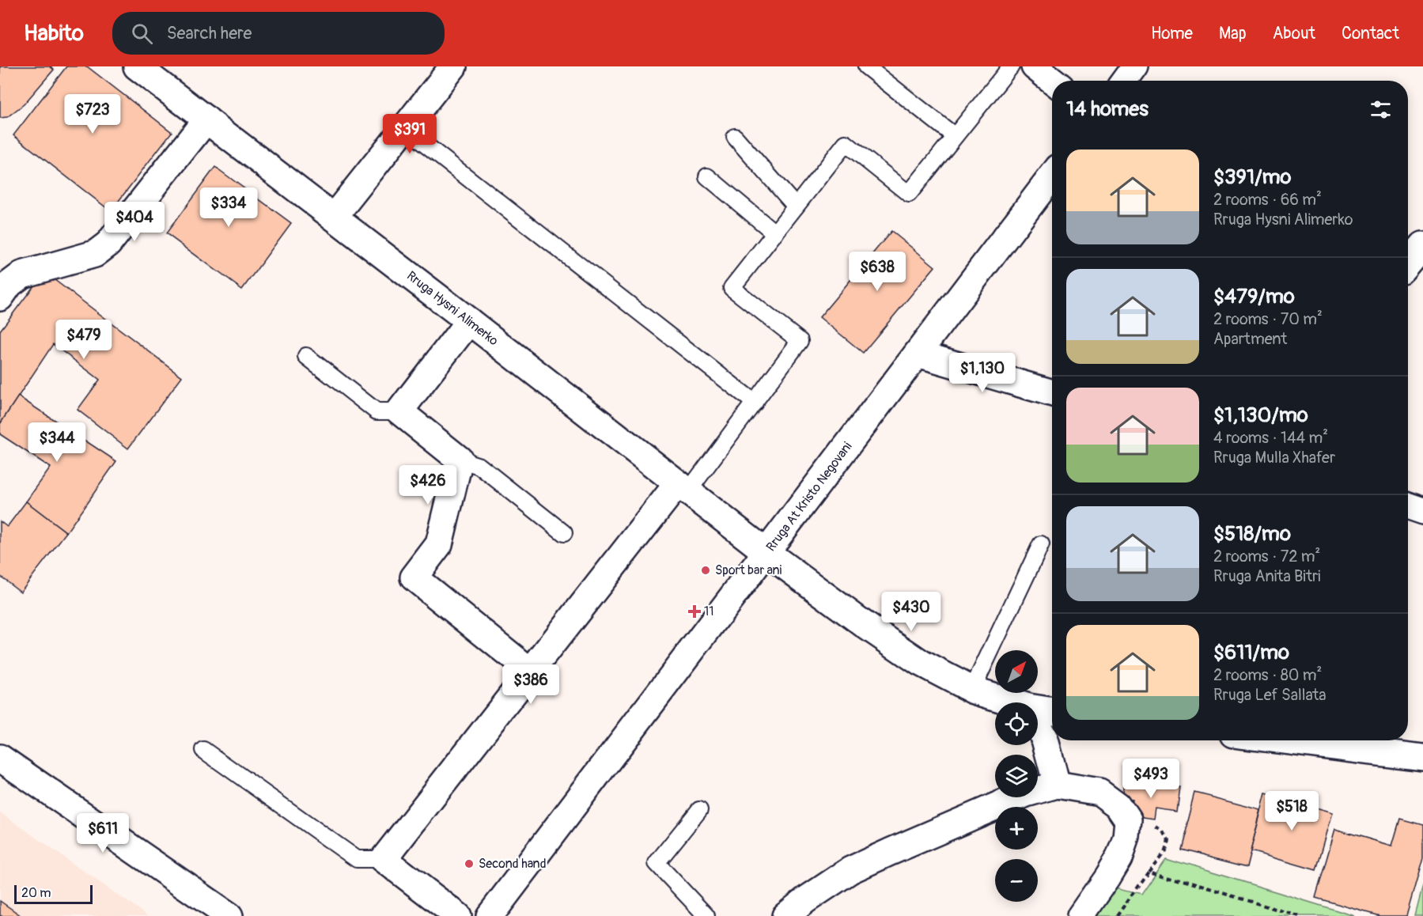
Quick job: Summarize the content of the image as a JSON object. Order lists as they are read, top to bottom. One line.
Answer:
{"streets":{"street":["Rruga Hysni Alimerko","Rruga At Kristo Negovani"]},"crossings":[["Rruga Hysni Alimerko","Rruga At Kristo Negovani"]],"places":{"other":["Sport bar ani","Second hand"],"health":["11"]},"scale_bar":"20 m","north":"top right","page":{"header":"Habito","search":"Search here","nav":["Home","Map","About","Contact"],"heading":"14 homes","price":["$723","$391","$334","$404","$638","$479","$1,130","$344","$426","$430","$386","$493","$518","$611"],"list":[{"name":"$391/mo","note":"2 rooms · 66 m² · Rruga Hysni Alimerko"},{"name":"$479/mo","note":"2 rooms · 70 m² · Apartment"},{"name":"$1,130/mo","note":"4 rooms · 144 m² · Rruga Mulla Xhafer"},{"name":"$518/mo","note":"2 rooms · 72 m² · Rruga Anita Bitri"},{"name":"$611/mo","note":"2 rooms · 80 m² · Rruga Lef Sallata"}],"map_buttons":["+","−"],"scale":"20 m"}}
